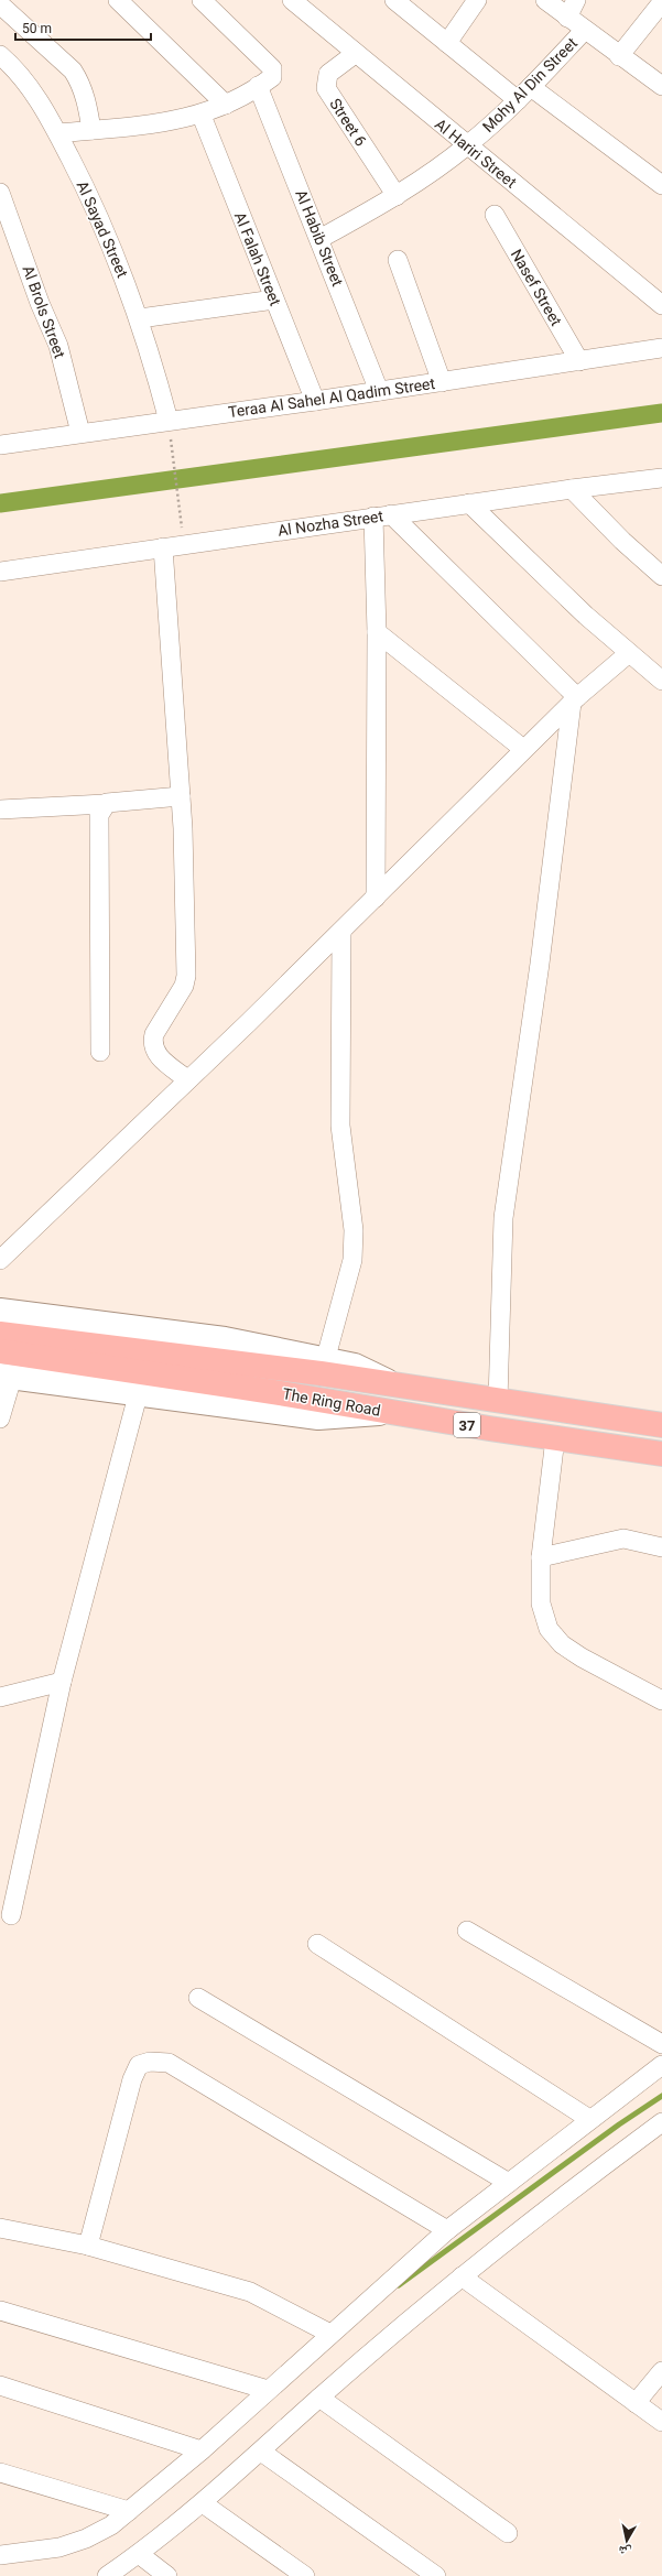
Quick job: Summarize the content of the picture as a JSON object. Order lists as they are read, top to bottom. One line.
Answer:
{"streets":{"highway":["The Ring Road","37"],"street":["Mohy Al Din Street","Street 6","Al Hariri Street","Al Sayad Street","Al Habib Street","Al Falah Street","Nasef Street","Al Brols Street","Teraa Al Sahel Al Qadim Street","Al Nozha Street"]},"crossings":[["Mohy Al Din Street","Street 6"],["Mohy Al Din Street","Al Hariri Street"],["Mohy Al Din Street","Al Habib Street"],["Street 6","Al Hariri Street"],["Al Sayad Street","Teraa Al Sahel Al Qadim Street"],["Al Habib Street","Teraa Al Sahel Al Qadim Street"],["Al Falah Street","Teraa Al Sahel Al Qadim Street"],["Nasef Street","Teraa Al Sahel Al Qadim Street"],["Al Brols Street","Teraa Al Sahel Al Qadim Street"]],"scale_bar":"50 m","north":"bottom"}
